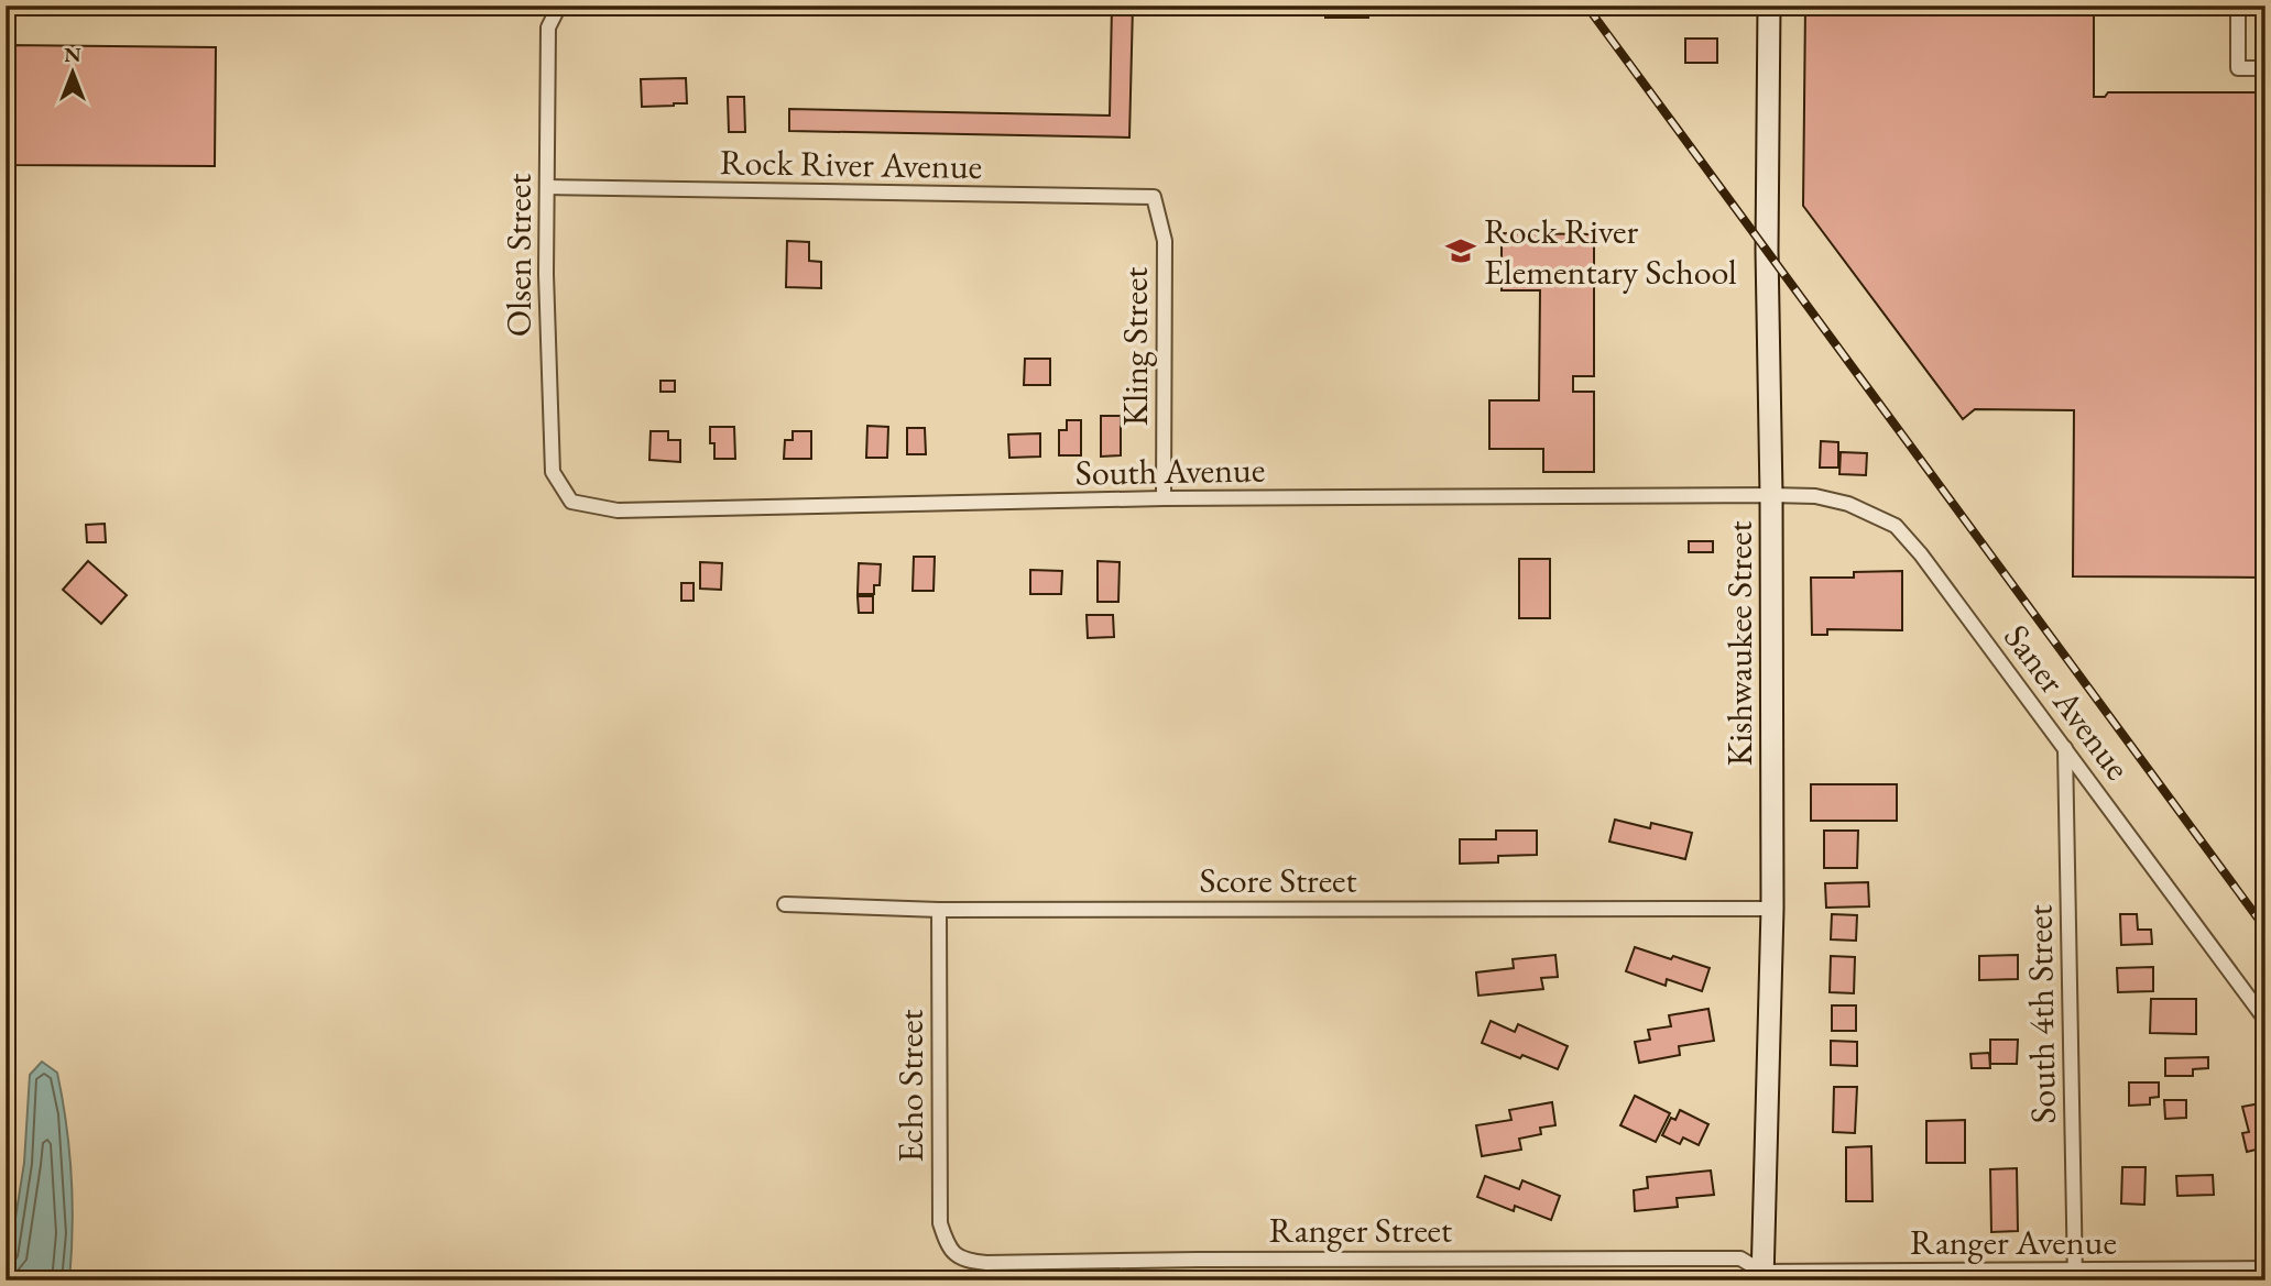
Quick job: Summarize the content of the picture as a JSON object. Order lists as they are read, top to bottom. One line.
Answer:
{"streets":{"street":["Rock River Avenue","Olsen Street","Kling Street","South Avenue","Kishwaukee Street","Saner Avenue","Score Street","South 4th Street","Echo Street","Ranger Street","Ranger Avenue"]},"crossings":[["Rock River Avenue","Olsen Street"],["Rock River Avenue","Kling Street"],["Olsen Street","South Avenue"],["Kling Street","South Avenue"],["South Avenue","Kishwaukee Street"],["South Avenue","Saner Avenue"],["Kishwaukee Street","Saner Avenue"],["Kishwaukee Street","Score Street"],["Kishwaukee Street","Ranger Street"],["Kishwaukee Street","Ranger Avenue"],["Saner Avenue","South 4th Street"],["Score Street","Echo Street"],["South 4th Street","Ranger Avenue"],["Echo Street","Ranger Street"],["Ranger Street","Ranger Avenue"]],"places":{"school or university":["Rock River Elementary School"]},"north":"top"}
